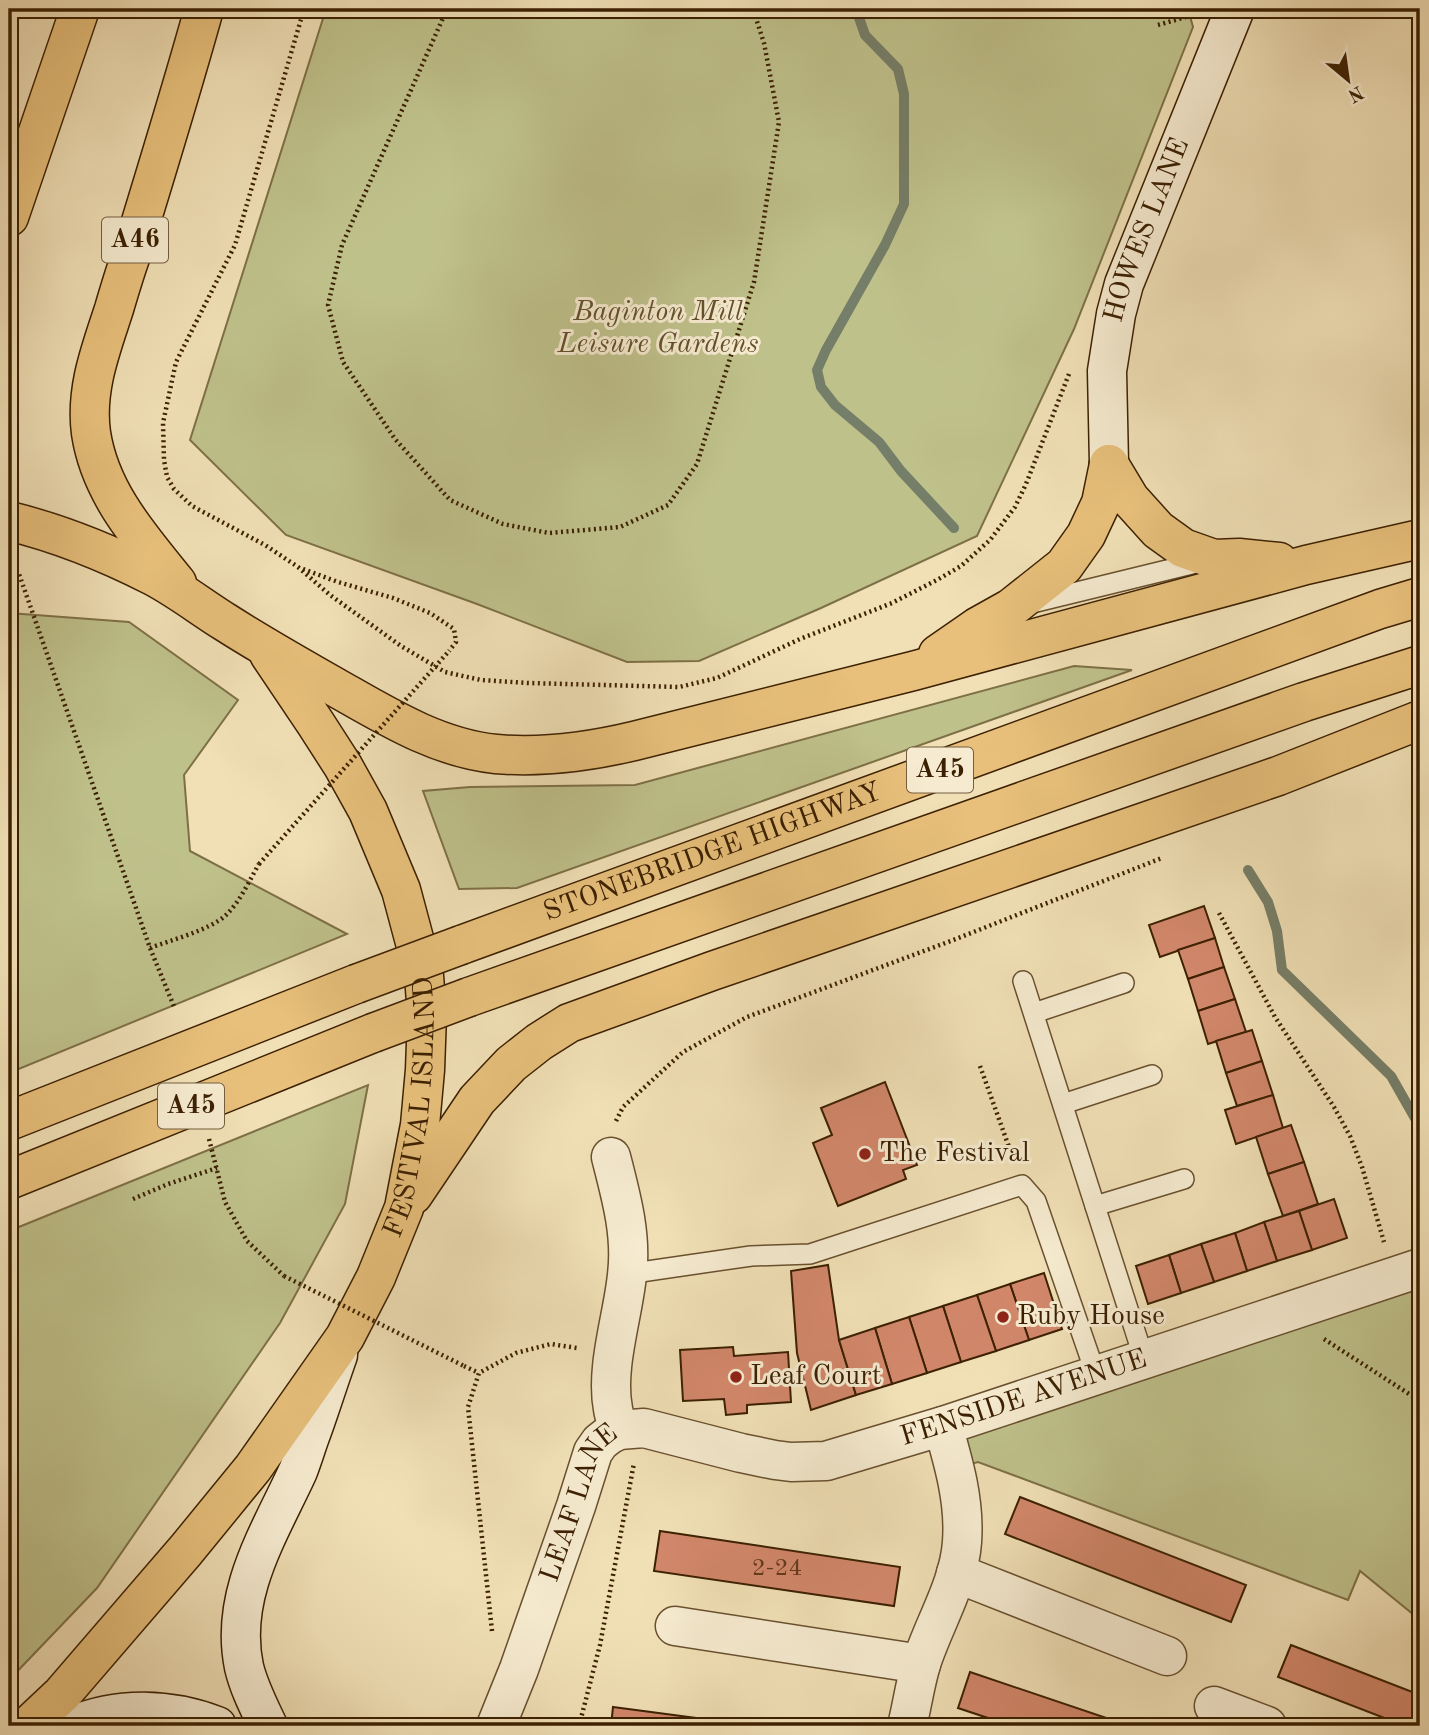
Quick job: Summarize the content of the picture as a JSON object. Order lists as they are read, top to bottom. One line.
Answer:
{"streets":{"highway":["A46","A45","STONEBRIDGE HIGHWAY","FESTIVAL ISLAND"],"street":["HOWES LANE","FENSIDE AVENUE","LEAF LANE"]},"crossings":[["A46","FESTIVAL ISLAND"],["FENSIDE AVENUE","LEAF LANE"]],"parks":["Baginton Mill Leisure Gardens"],"places":["The Festival","Ruby House","Leaf Court"],"house_numbers":["2-24"],"north":"bottom right"}
